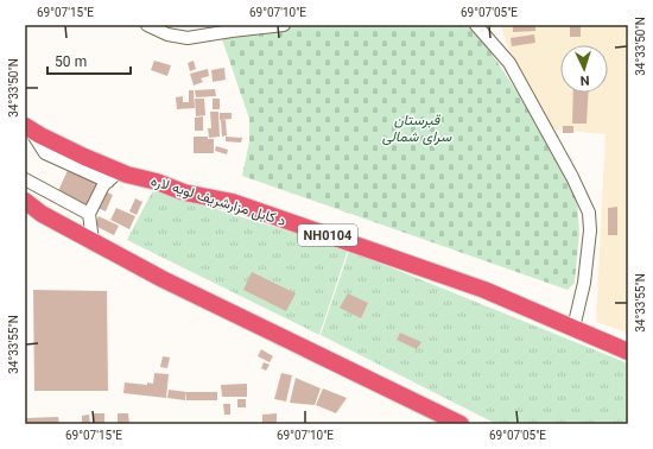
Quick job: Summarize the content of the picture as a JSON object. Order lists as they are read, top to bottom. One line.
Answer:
{"streets":{"highway":["د کابل مزارشریف لویه لاره","NH0104"]},"parks":["قبرستان سرای شمالی"],"scale_bar":"50 m","north":"bottom","coordinates":["69°07'15\"E","69°07'10\"E","69°07'05\"E","34°33'50\"N","34°33'55\"N"]}
